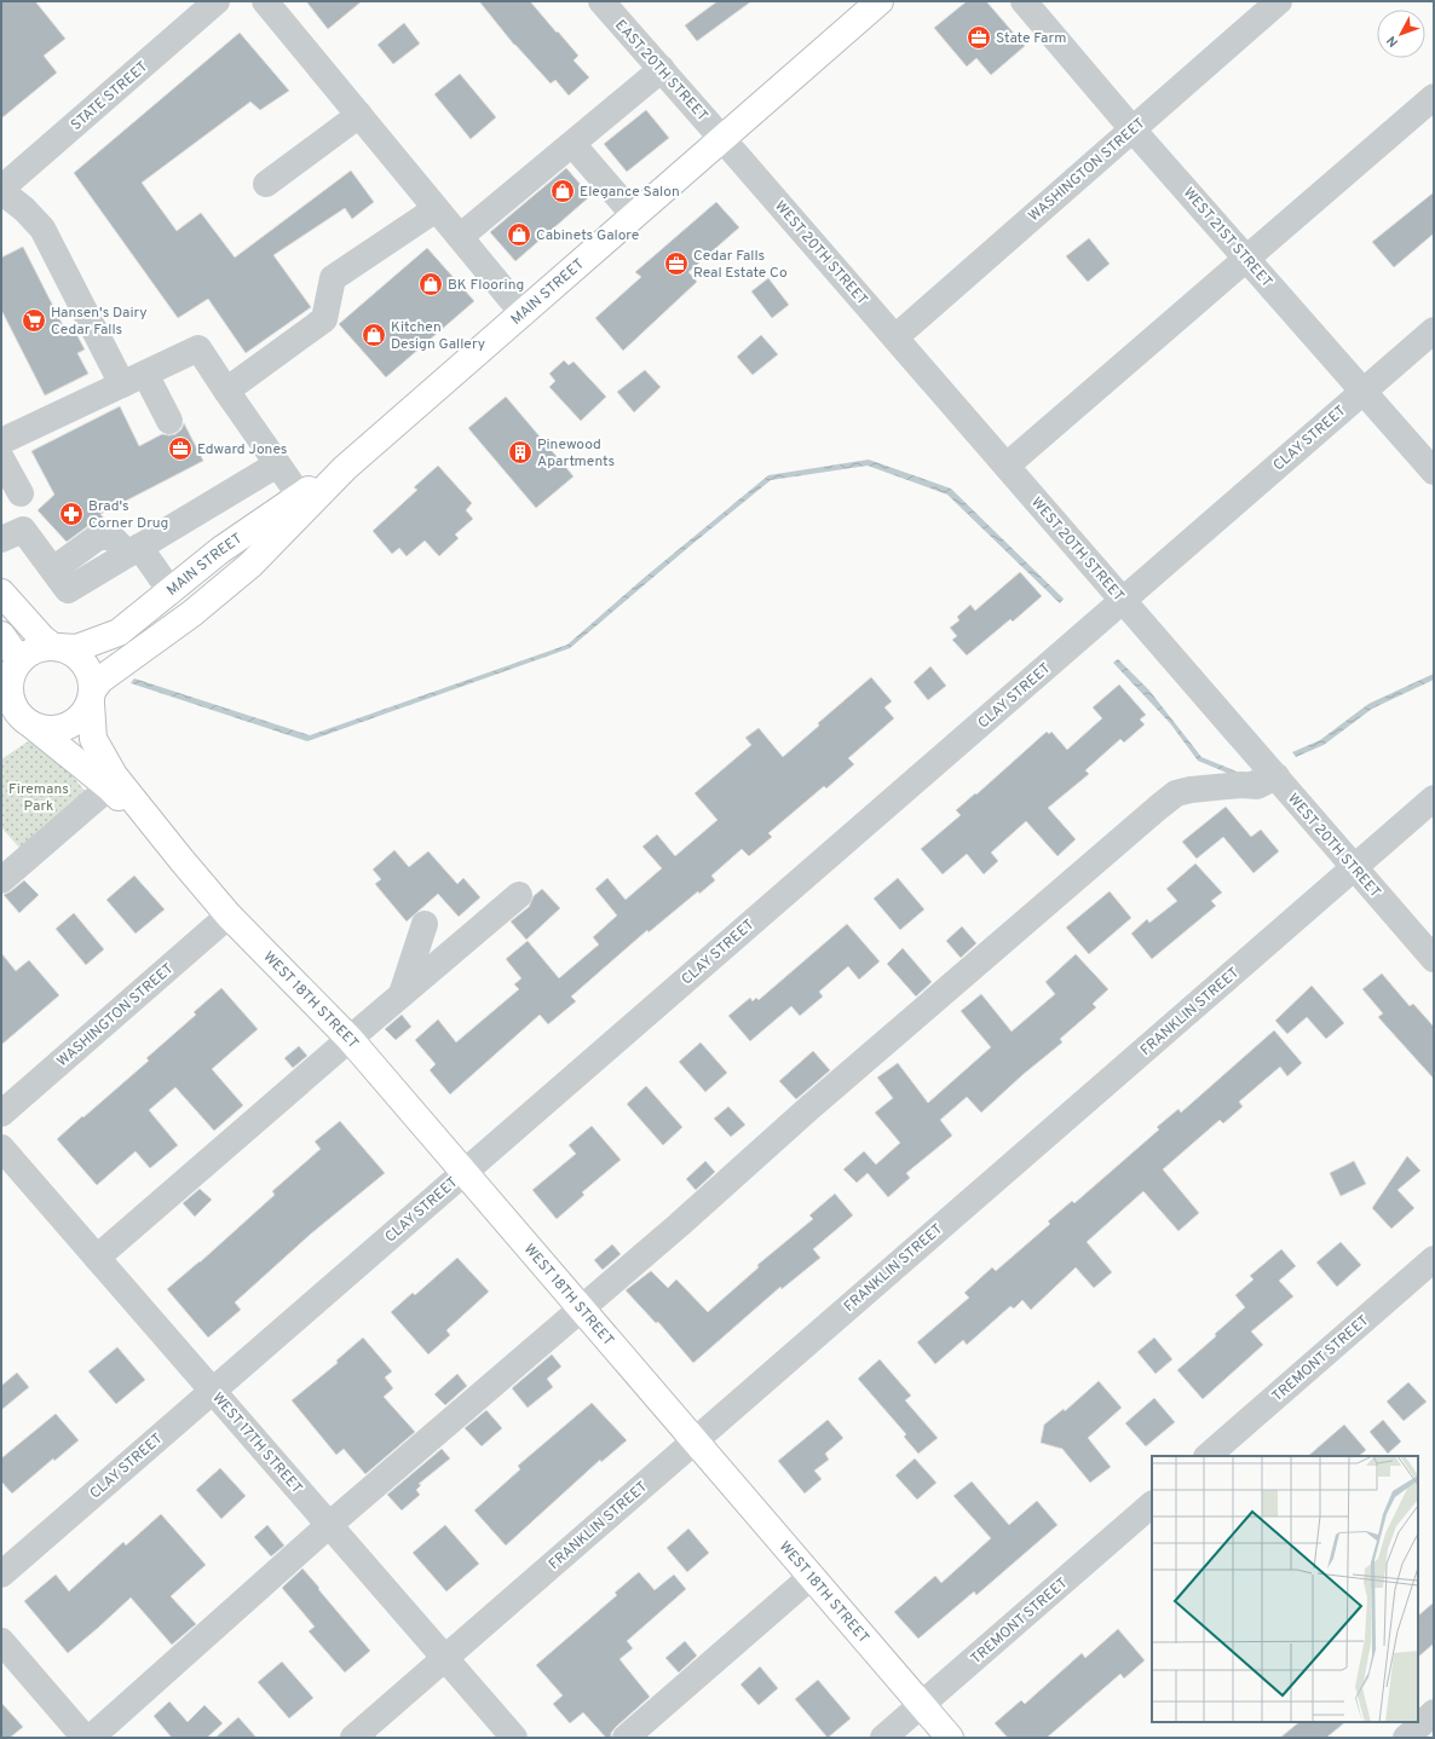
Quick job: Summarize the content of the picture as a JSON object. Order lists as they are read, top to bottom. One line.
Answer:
{"streets":{"main road":["MAIN STREET","WEST 18TH STREET"],"street":["EAST 20TH STREET","STATE STREET","WASHINGTON STREET","WEST 21ST STREET","WEST 20TH STREET","CLAY STREET","FRANKLIN STREET","TREMONT STREET","WEST 17TH STREET"]},"crossings":[["EAST 20TH STREET","WEST 20TH STREET"],["EAST 20TH STREET","MAIN STREET"],["WASHINGTON STREET","WEST 21ST STREET"],["WASHINGTON STREET","WEST 20TH STREET"],["WASHINGTON STREET","WEST 18TH STREET"],["WEST 21ST STREET","CLAY STREET"],["WEST 20TH STREET","MAIN STREET"],["WEST 20TH STREET","CLAY STREET"],["WEST 20TH STREET","FRANKLIN STREET"],["MAIN STREET","WEST 18TH STREET"],["CLAY STREET","WEST 18TH STREET"],["CLAY STREET","WEST 17TH STREET"],["WEST 18TH STREET","FRANKLIN STREET"],["WEST 18TH STREET","TREMONT STREET"],["FRANKLIN STREET","WEST 17TH STREET"]],"parks":["Firemans Park"],"places":{"office":["State Farm","Cedar Falls Real Estate Co","Edward Jones"],"shop":["Elegance Salon","Cabinets Galore","BK Flooring","Kitchen Design Gallery"],"supermarket":["Hansen's Dairy Cedar Falls"],"building":["Pinewood Apartments"],"pharmacy":["Brad's Corner Drug"]},"north":"bottom left"}
